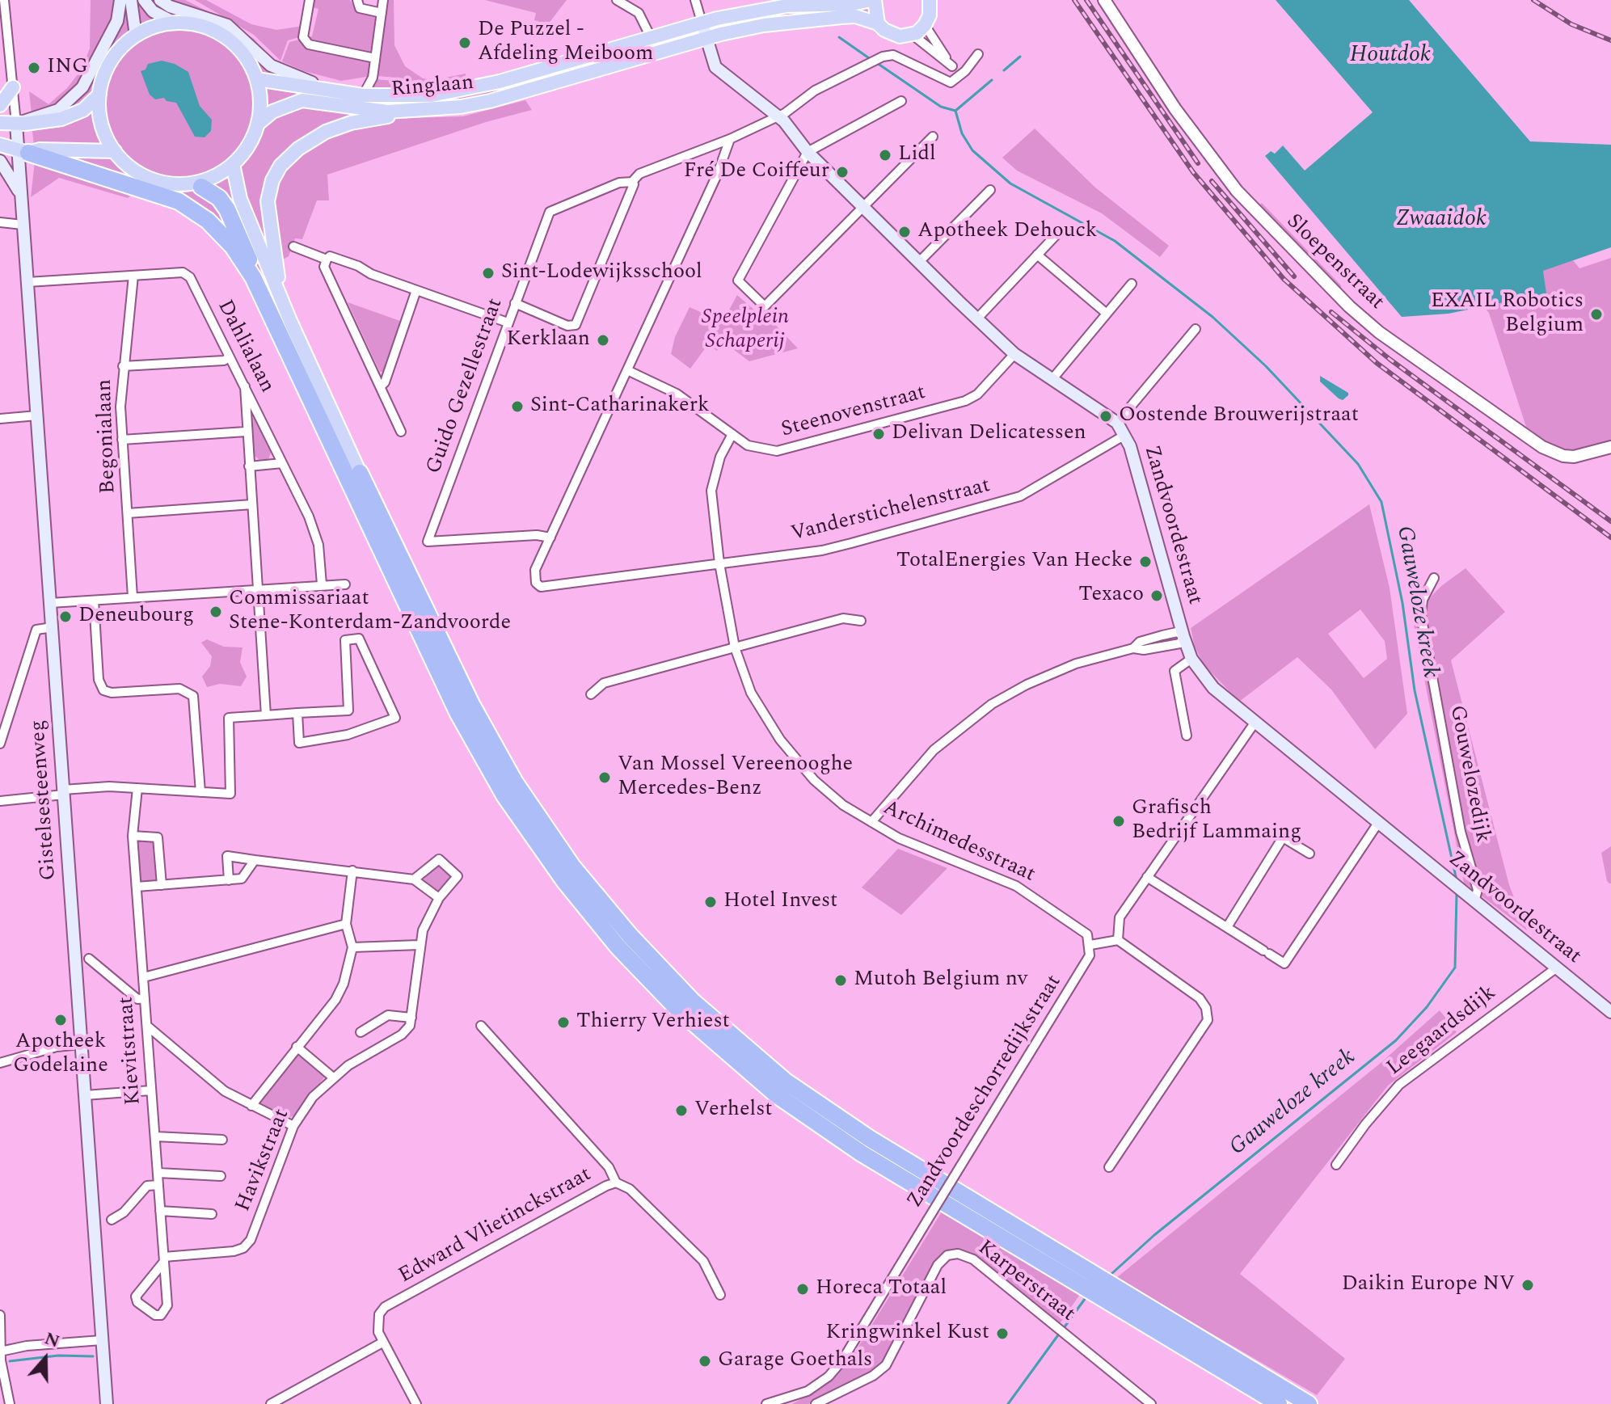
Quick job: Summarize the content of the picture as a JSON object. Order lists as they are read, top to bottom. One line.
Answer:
{"streets":{"main road":["Ringlaan","Zandvoordestraat","Gistelsesteenweg"],"street":["Sloepenstraat","Dahlialaan","Guido Gezellestraat","Steenovenstraat","Begonialaan","Vanderstichelenstraat","Gouwelozedijk","Archimedesstraat","Leegaardsdijk","Kievitstraat","Zandvoordeschorredijkstraat","Havikstraat","Edward Vlietinckstraat","Karperstraat"]},"crossings":[["Ringlaan","Zandvoordestraat"],["Dahlialaan","Begonialaan"],["Dahlialaan","Gistelsesteenweg"],["Guido Gezellestraat","Vanderstichelenstraat"],["Steenovenstraat","Zandvoordestraat"],["Steenovenstraat","Archimedesstraat"],["Vanderstichelenstraat","Zandvoordestraat"],["Vanderstichelenstraat","Archimedesstraat"],["Zandvoordestraat","Gouwelozedijk"],["Zandvoordestraat","Leegaardsdijk"],["Archimedesstraat","Zandvoordeschorredijkstraat"],["Kievitstraat","Havikstraat"]],"water":["Houtdok","Zwaaidok","Gauweloze kreek"],"parks":["Speelplein Schaperij"],"places":["De Puzzel - Afdeling Meiboom","ING","Lidl","Fré De Coiffeur","Apotheek Dehouck","Sint-Lodewijksschool","EXAIL Robotics Belgium","Kerklaan","Sint-Catharinakerk","Oostende Brouwerijstraat","Delivan Delicatessen","TotalEnergies Van Hecke","Texaco","Commissariaat Stene-Konterdam-Zandvoorde","Deneubourg","Van Mossel Vereenooghe Mercedes-Benz","Grafisch Bedrijf Lammaing","Hotel Invest","Mutoh Belgium nv","Apotheek Godelaine","Thierry Verhiest","Verhelst","Daikin Europe NV","Horeca Totaal","Kringwinkel Kust","Garage Goethals"],"north":"top"}
